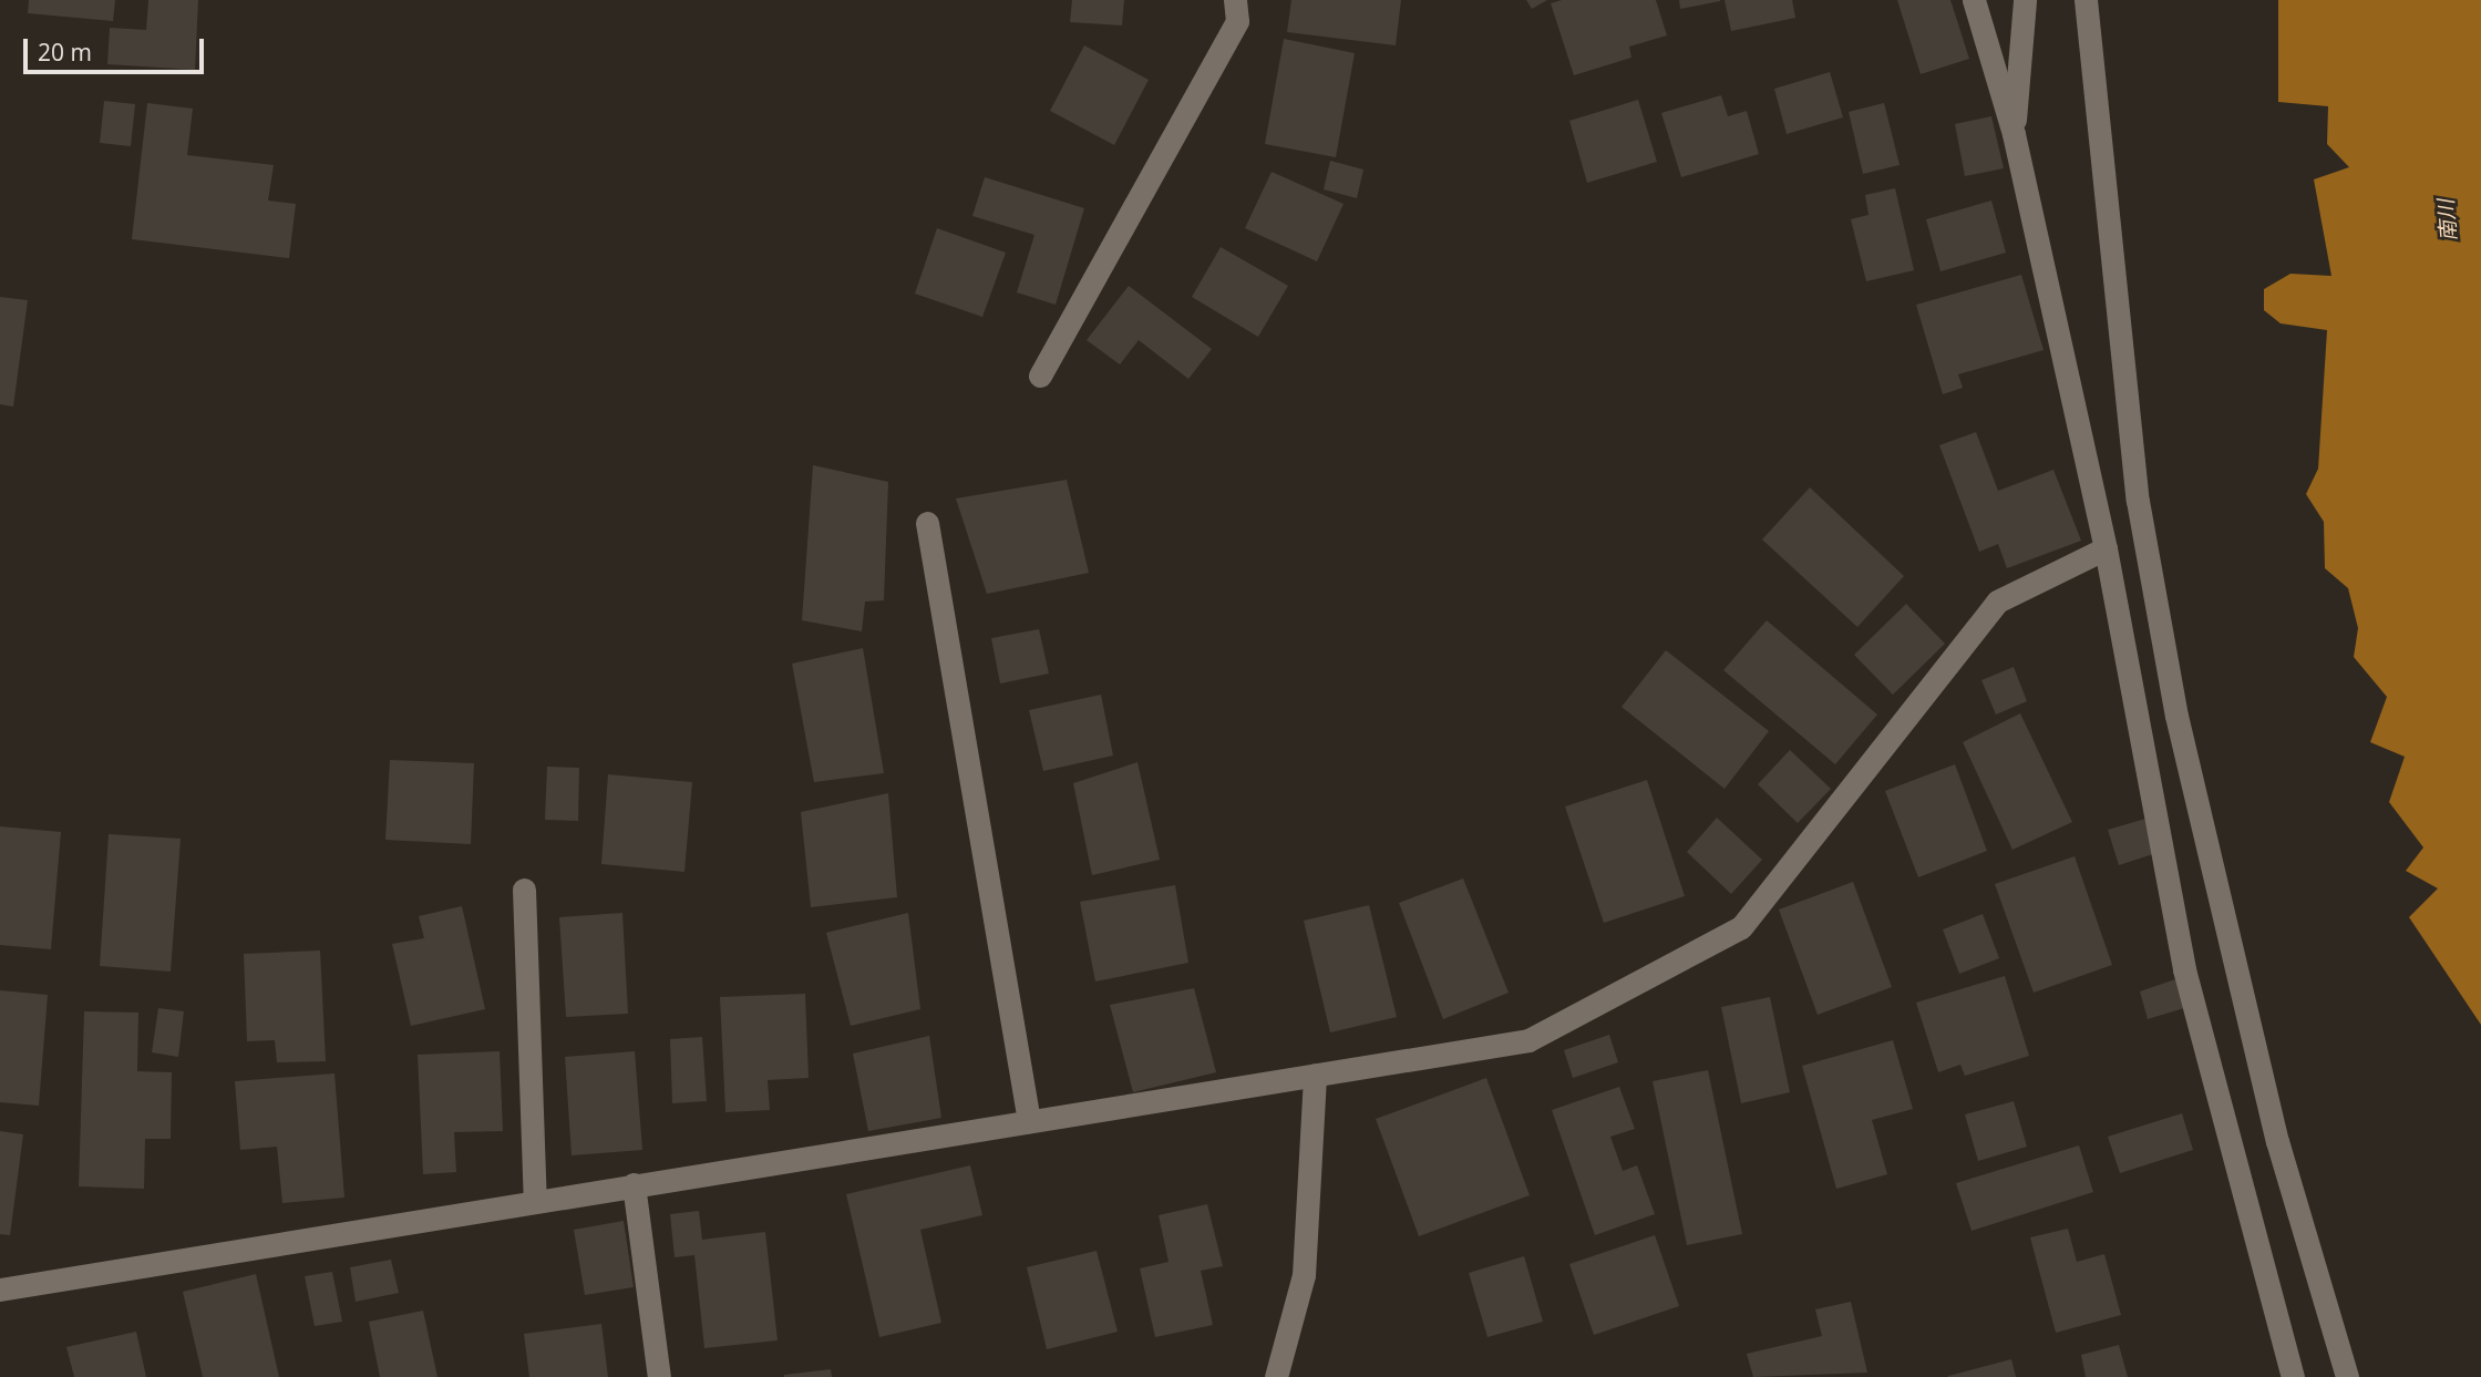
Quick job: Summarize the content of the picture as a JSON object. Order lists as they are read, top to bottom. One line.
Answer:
{"water":["南川"],"scale_bar":"20 m"}
